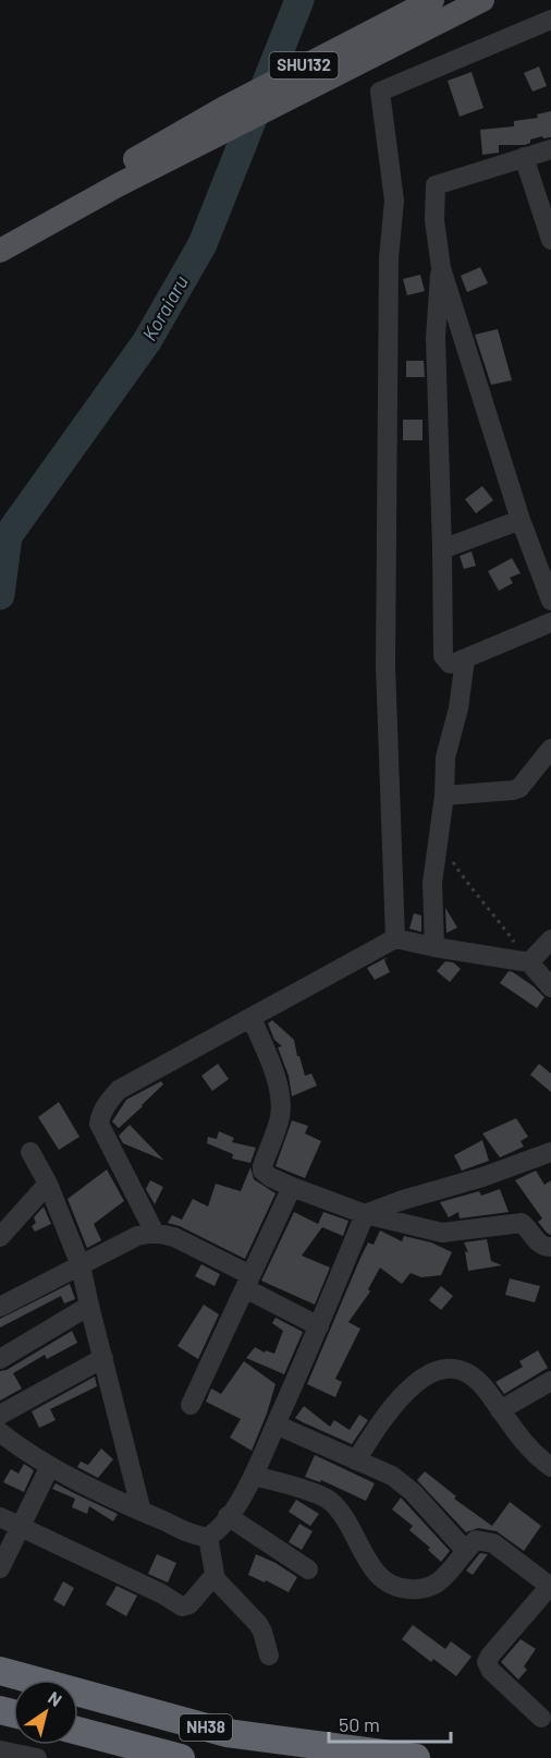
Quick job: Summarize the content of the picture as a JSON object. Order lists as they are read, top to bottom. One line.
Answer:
{"streets":{"highway":["NH38"],"main road":["SHU132"]},"water":["Koraiaru"],"scale_bar":"50 m","north":"top right"}
